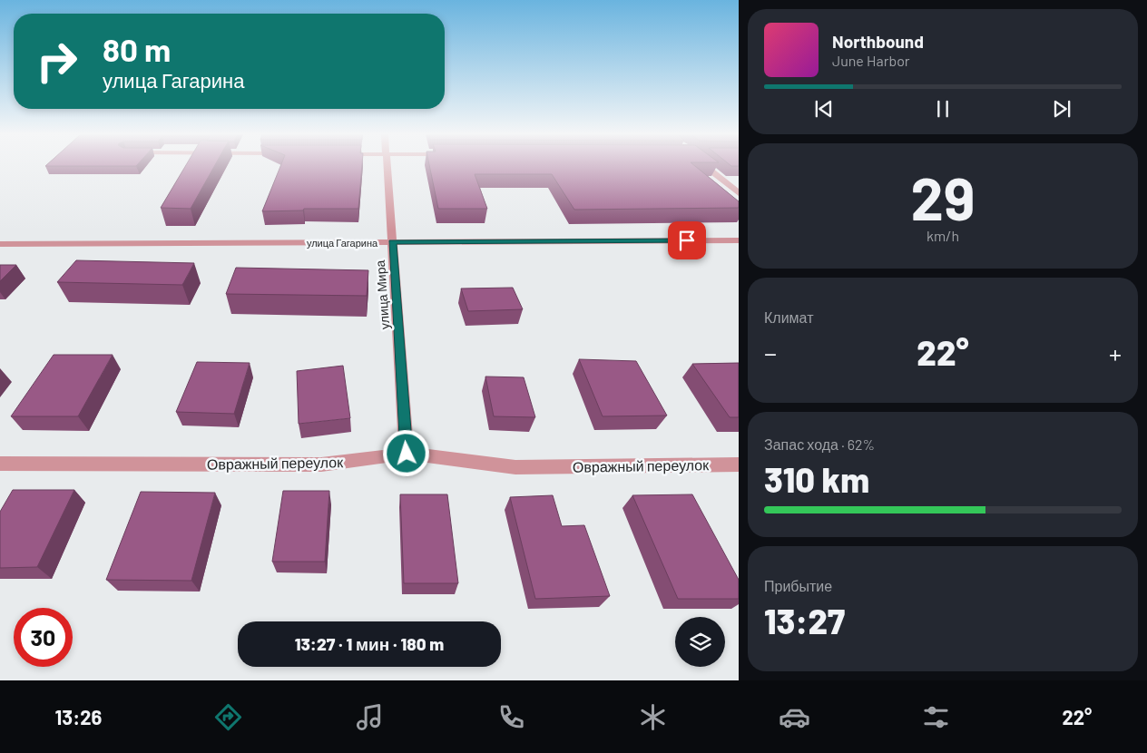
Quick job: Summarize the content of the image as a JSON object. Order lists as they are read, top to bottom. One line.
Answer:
{"streets":{"street":["улица Гагарина","улица Мира","Овражный переулок"]},"crossings":[["улица Гагарина","улица Мира"],["улица Мира","Овражный переулок"]],"page":{"turn":["80 m","улица Гагарина"],"song":["Northbound","June Harbor"],"tile":[["29","km/h"],"Климат",["Запас хода · 62%","310 km"],["Прибытие","13:27"]],"heat":["−","22°","+"],"limit":"30","trip":"13:27 · 1 мин · 180 m","tabs":["13:26","22°"]}}
